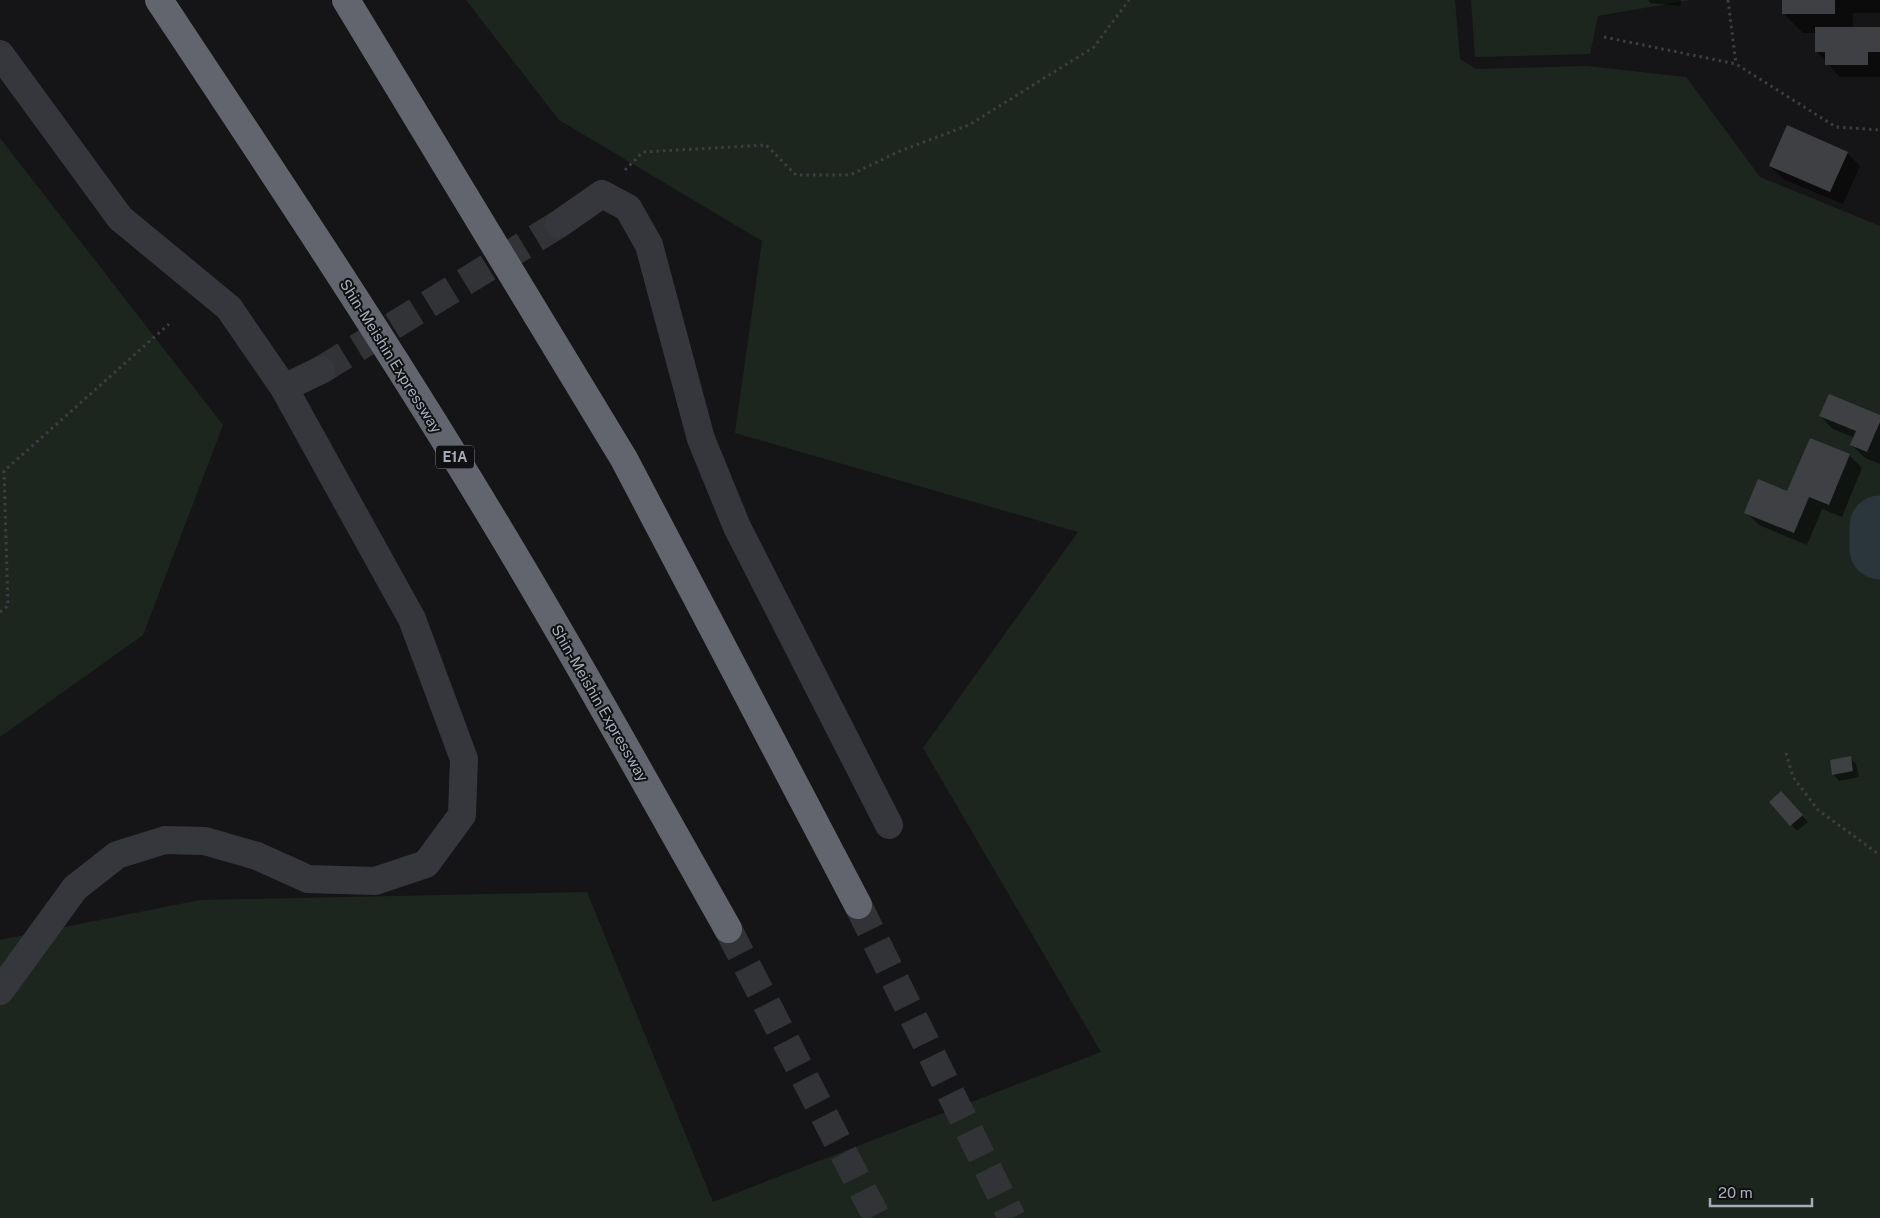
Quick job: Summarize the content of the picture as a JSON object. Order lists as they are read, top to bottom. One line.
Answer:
{"streets":{"highway":["Shin-Meishin Expressway","E1A"]},"scale_bar":"20 m"}
